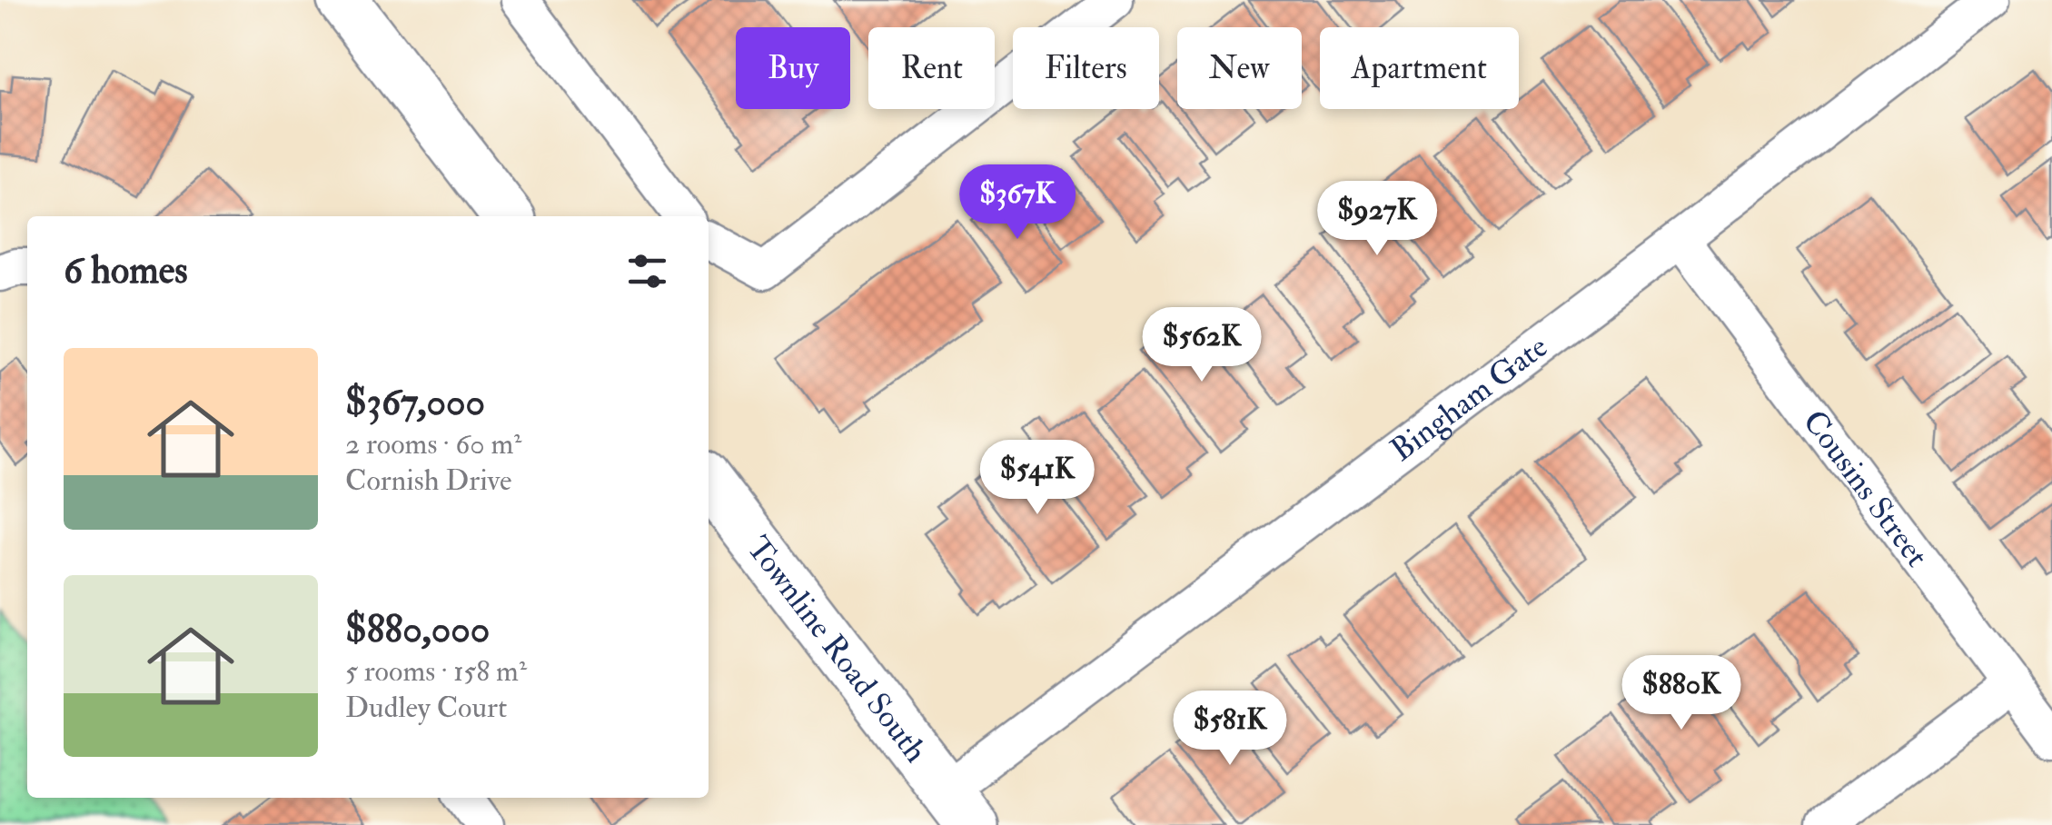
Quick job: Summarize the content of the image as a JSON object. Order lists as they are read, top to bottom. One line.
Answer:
{"streets":{"street":["Bingham Gate","Cousins Street","Townline Road South"]},"crossings":[["Bingham Gate","Cousins Street"],["Bingham Gate","Townline Road South"]],"page":{"chip":["Buy","Rent","Filters","New","Apartment"],"price":["$367K","$927K","$562K","$541K","$880K","$581K"],"heading":"6 homes","list":[{"name":"$367,000","note":"2 rooms · 60 m² · Cornish Drive"},{"name":"$880,000","note":"5 rooms · 158 m² · Dudley Court"}]}}
